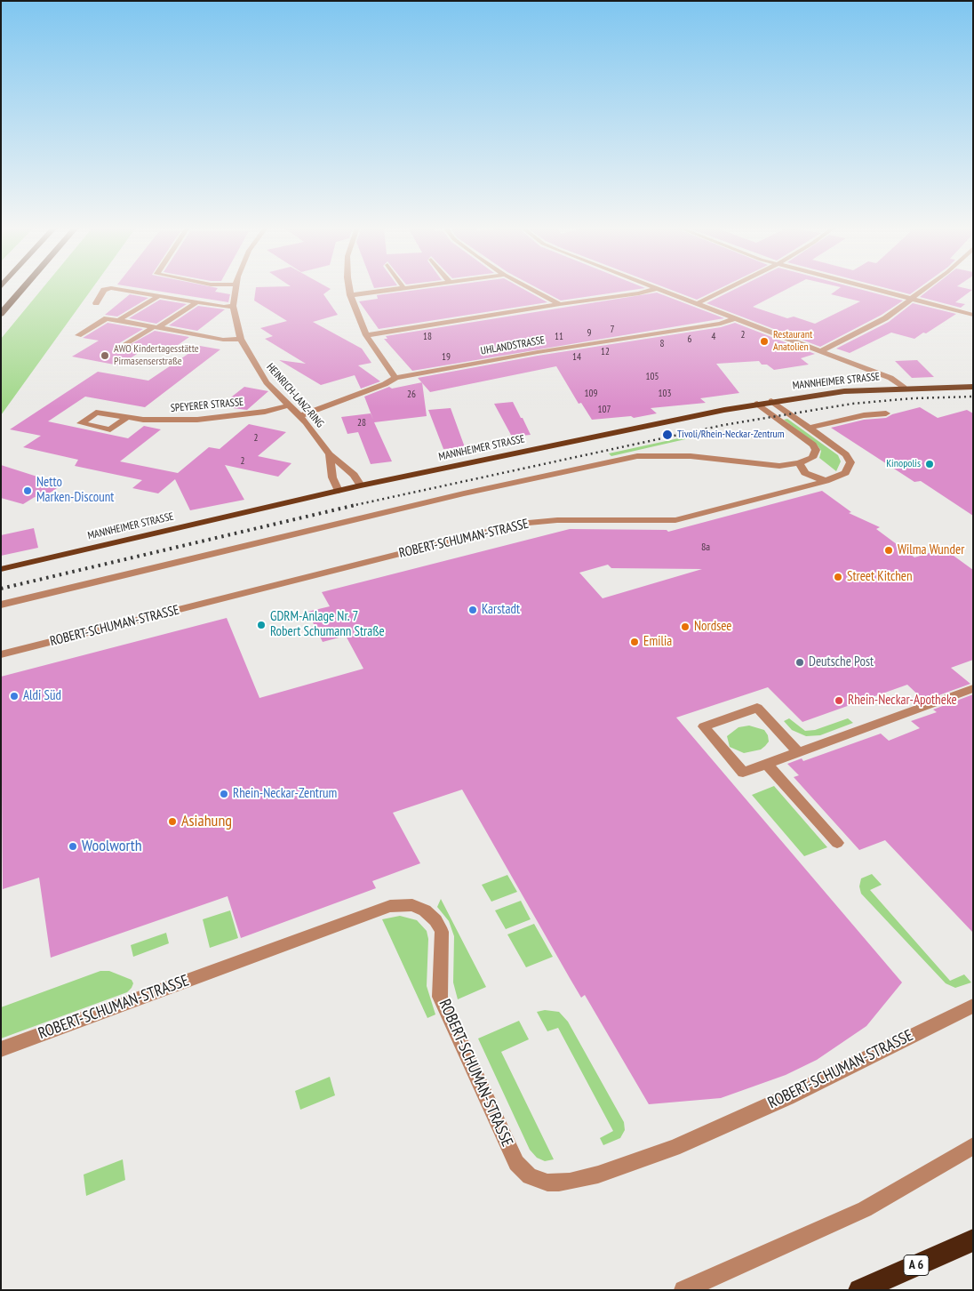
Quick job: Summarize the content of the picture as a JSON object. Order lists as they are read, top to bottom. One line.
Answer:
{"streets":{"highway":["A 6"],"main road":["MANNHEIMER STRASSE"],"street":["UHLANDSTRASSE","HEINRICH-LANZ-RING","SPEYERER STRASSE","ROBERT-SCHUMAN-STRASSE"]},"crossings":[["UHLANDSTRASSE","HEINRICH-LANZ-RING"],["MANNHEIMER STRASSE","HEINRICH-LANZ-RING"],["MANNHEIMER STRASSE","ROBERT-SCHUMAN-STRASSE"],["HEINRICH-LANZ-RING","SPEYERER STRASSE"]],"places":["Restaurant Anatolien","AWO Kindertagesstätte Pirmasenserstraße","Tivoli/Rhein-Neckar-Zentrum","Kinopolis","Netto Marken-Discount","Wilma Wunder","Street Kitchen","Karstadt","GDRM-Anlage Nr. 7 Robert Schumann Straße","Nordsee","Emilia","Deutsche Post","Aldi Süd","Rhein-Neckar-Apotheke","Rhein-Neckar-Zentrum","Asiahung","Woolworth"],"house_numbers":["7","9","2","18","11","4","6","8","12","19","14","105","109","103","26","107","28","2","2","8a"]}
